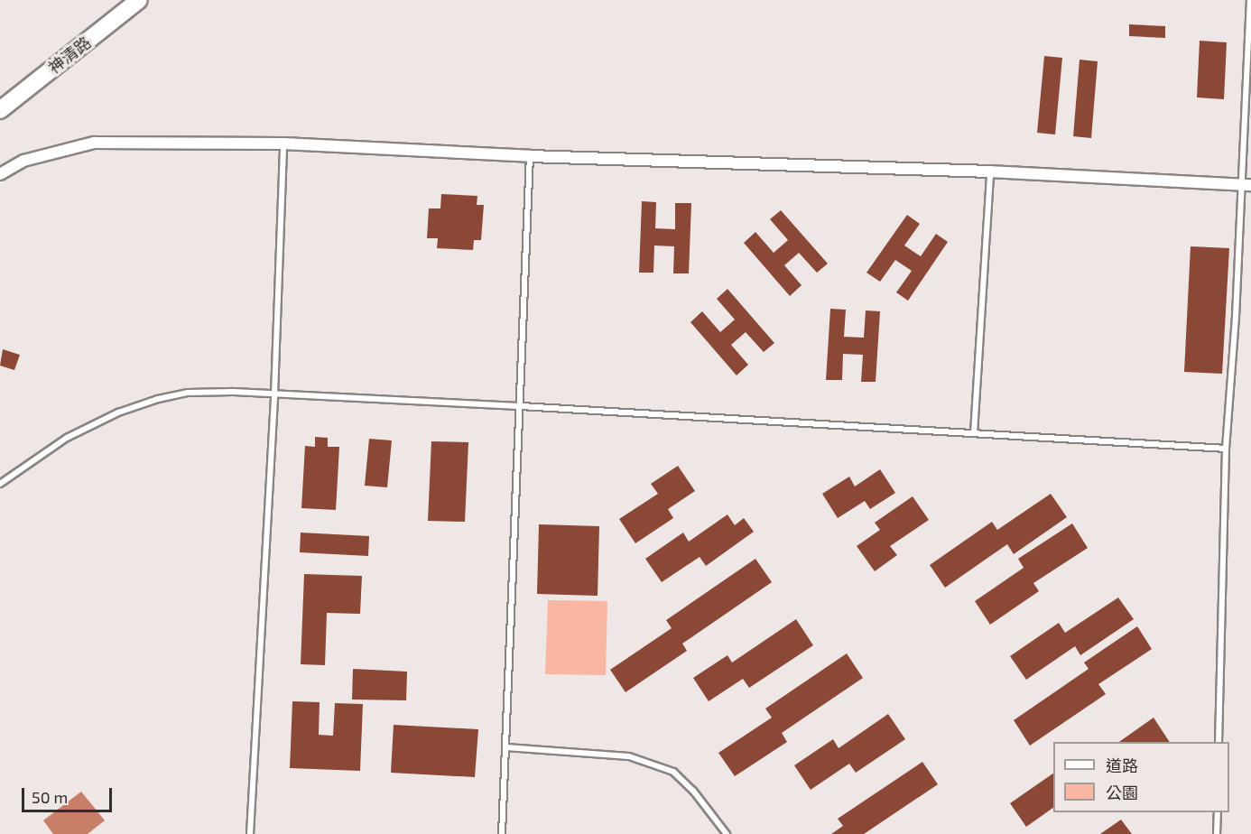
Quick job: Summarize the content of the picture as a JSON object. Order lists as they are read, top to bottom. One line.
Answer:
{"streets":{"street":["神清路"]},"legend":["道路","公園"],"scale_bar":"50 m"}
